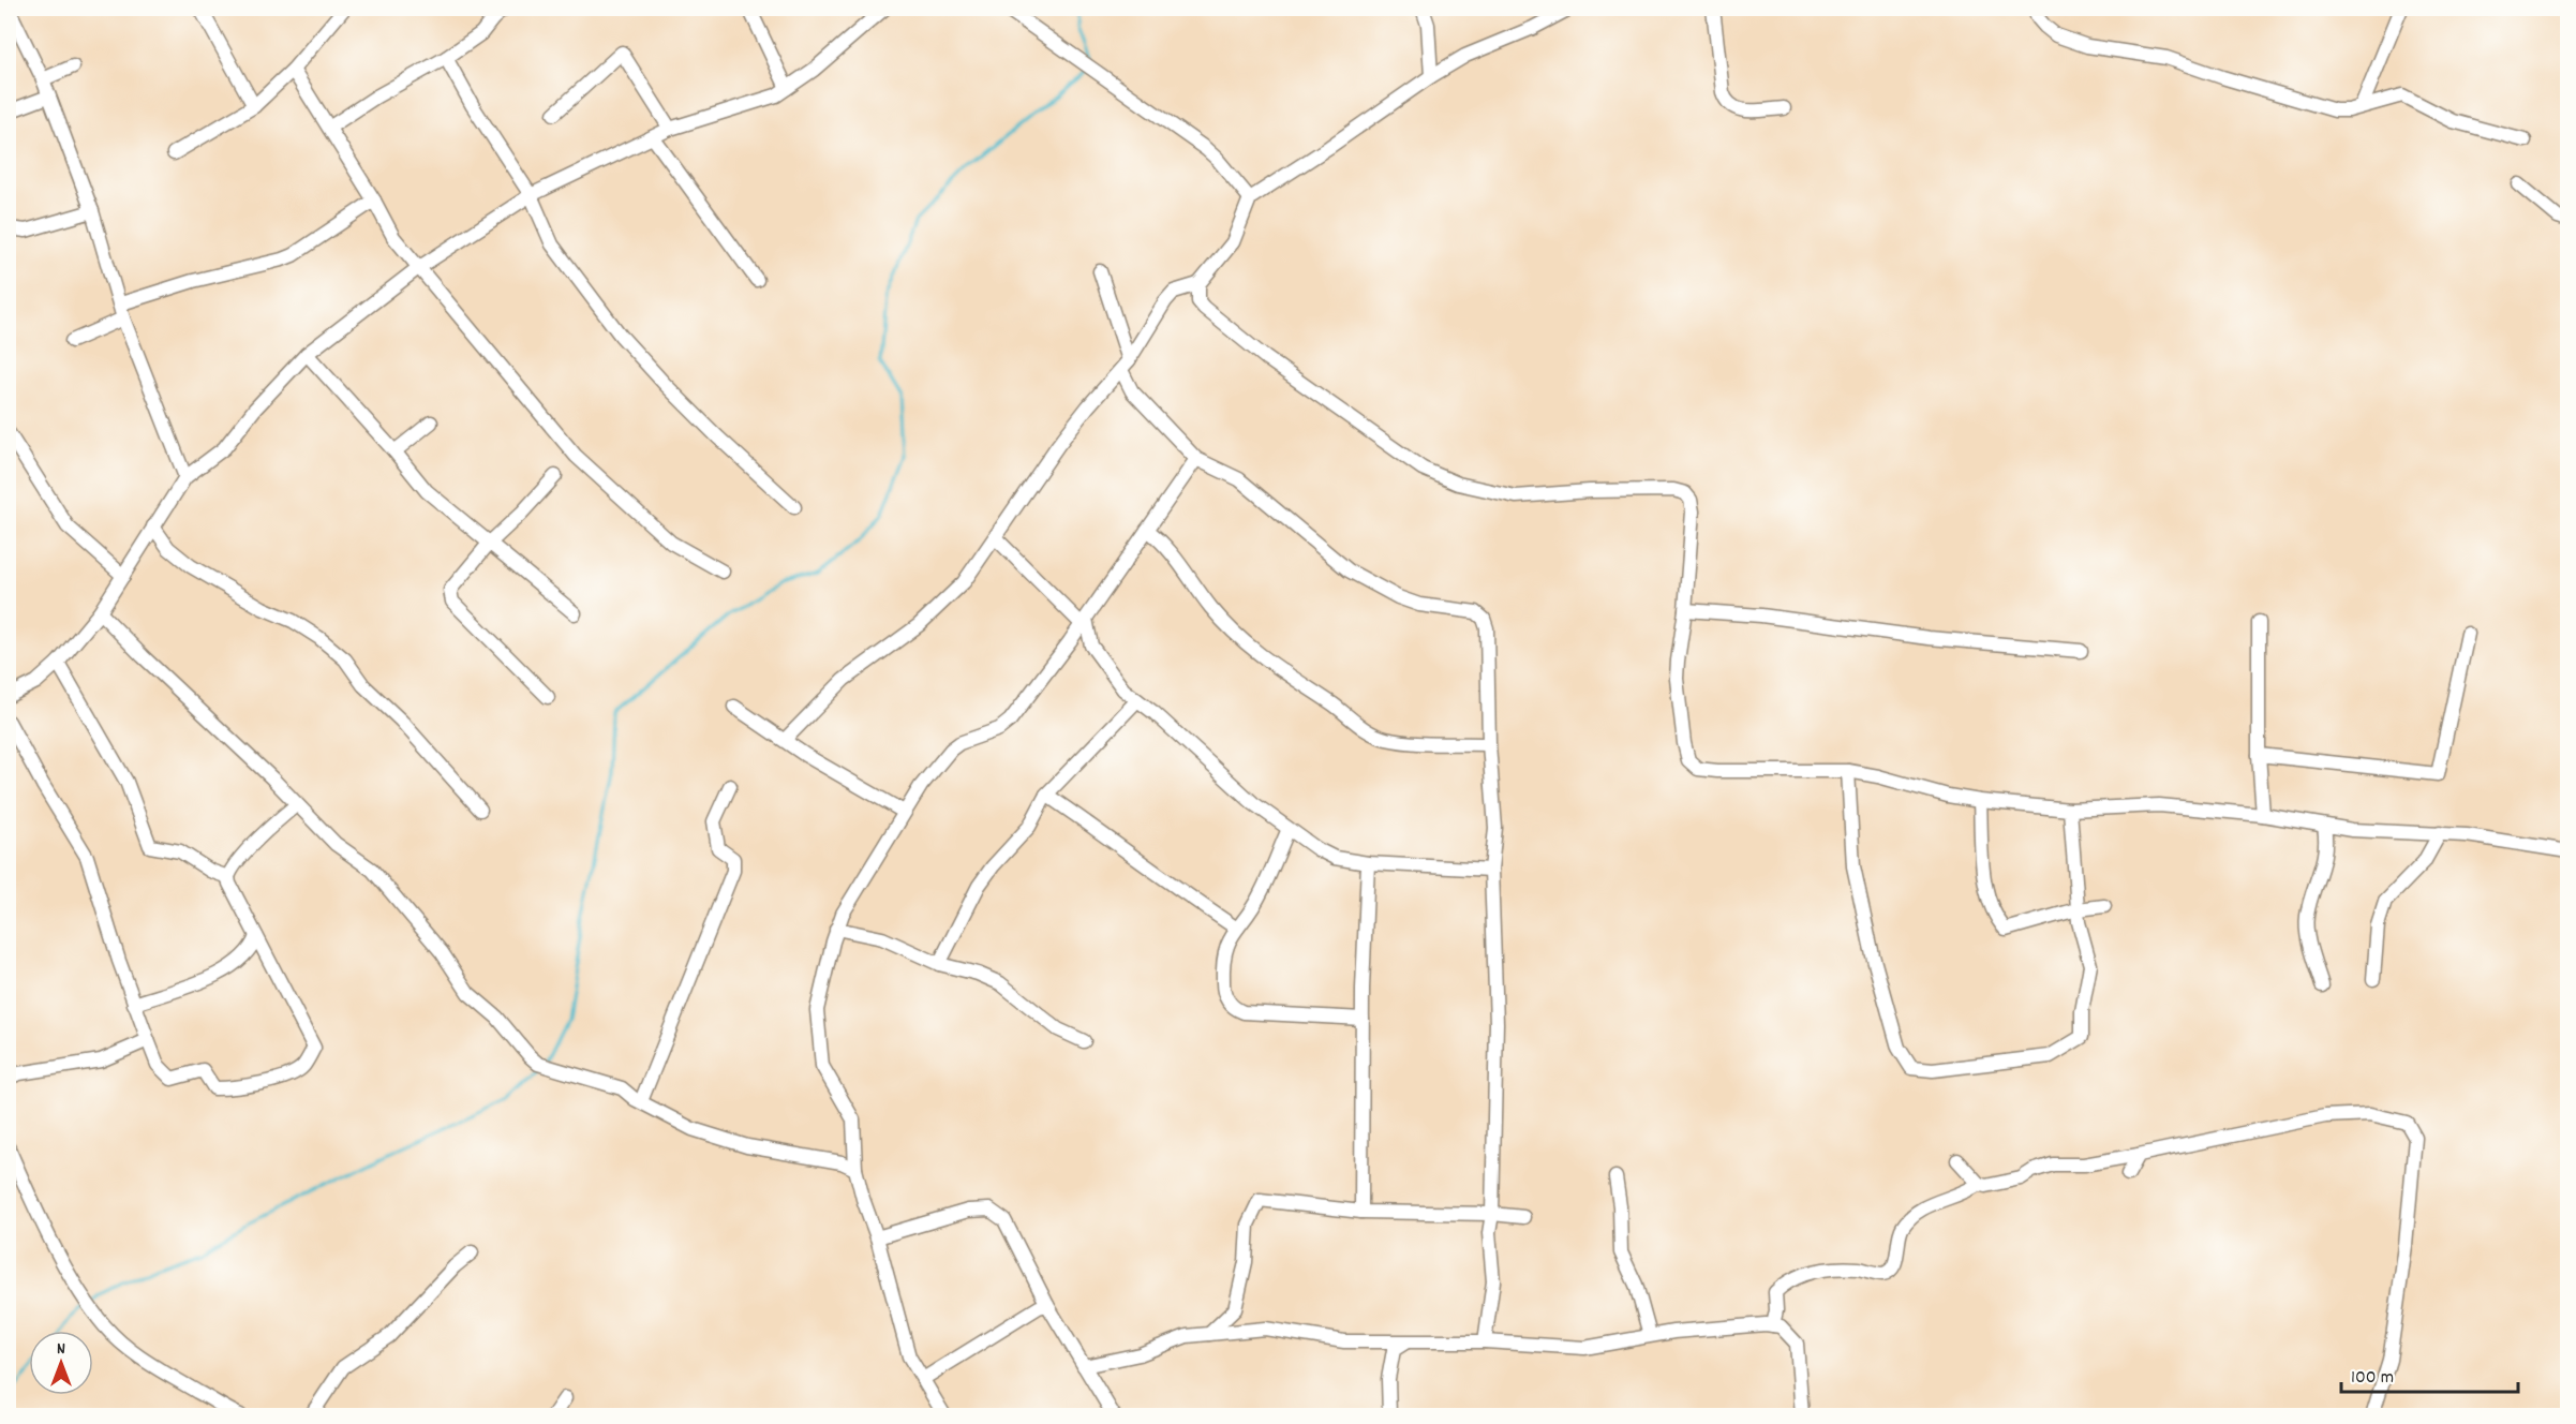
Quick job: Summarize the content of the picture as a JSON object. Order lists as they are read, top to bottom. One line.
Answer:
{"scale_bar":"100 m","north":"top"}
